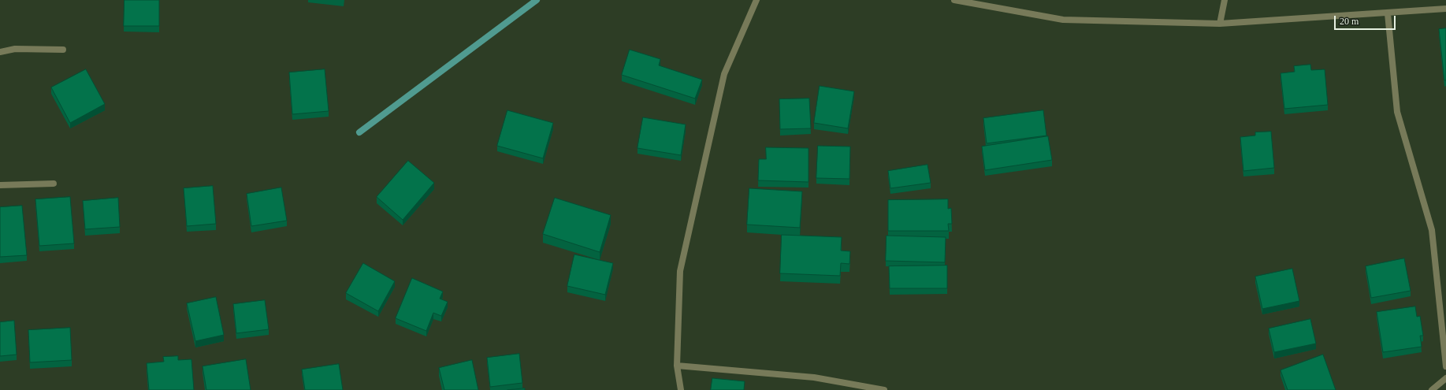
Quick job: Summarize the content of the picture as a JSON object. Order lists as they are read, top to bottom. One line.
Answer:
{"scale_bar":"20 m"}
